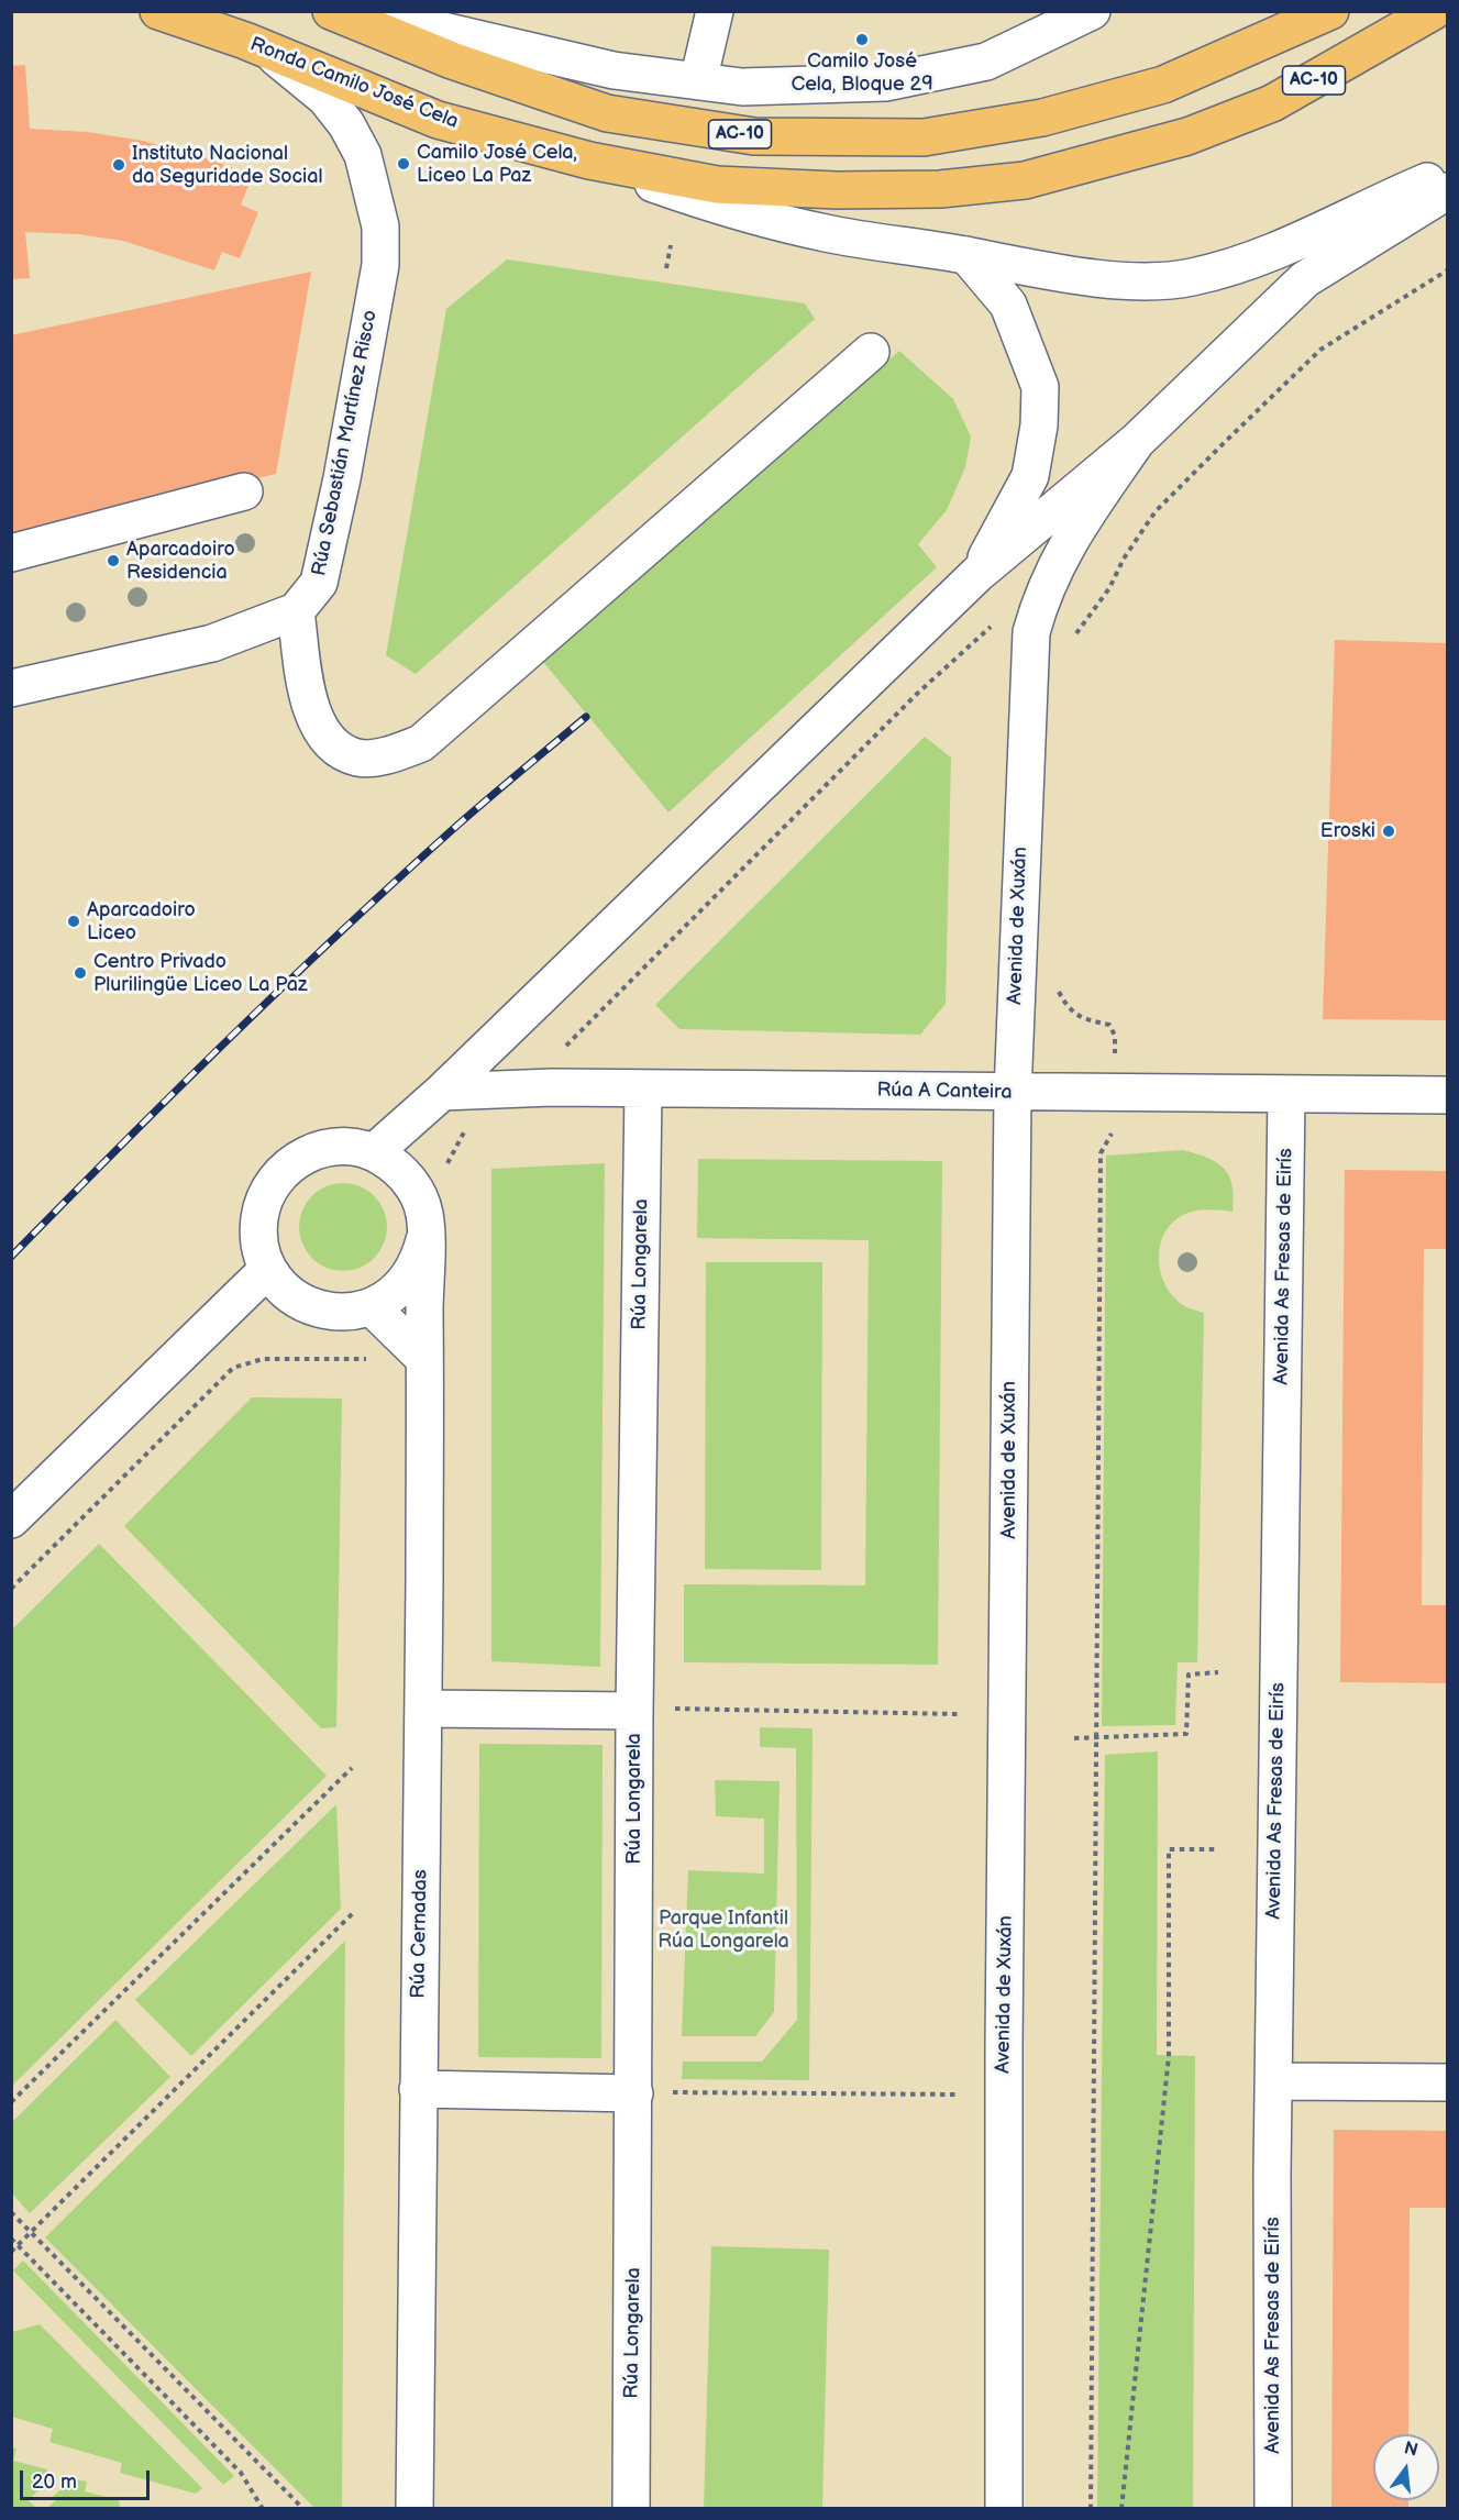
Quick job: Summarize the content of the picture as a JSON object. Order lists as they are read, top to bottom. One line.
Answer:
{"streets":{"main road":["AC-10","Ronda Camilo José Cela"],"street":["Rúa Sebastián Martínez Risco","Avenida de Xuxán","Rúa A Canteira","Rúa Longarela","Avenida As Fresas de Eirís","Rúa Cernadas"]},"crossings":[["AC-10","Ronda Camilo José Cela"],["Ronda Camilo José Cela","Rúa Sebastián Martínez Risco"],["Avenida de Xuxán","Rúa A Canteira"],["Rúa A Canteira","Rúa Longarela"],["Rúa A Canteira","Avenida As Fresas de Eirís"]],"parks":["Parque Infantil Rúa Longarela"],"places":["Camilo José Cela, Bloque 29","Camilo José Cela, Liceo La Paz","Instituto Nacional da Seguridade Social","Aparcadoiro Residencia","Eroski","Aparcadoiro Liceo","Centro Privado Plurilingüe Liceo La Paz"],"scale_bar":"20 m","north":"top"}
